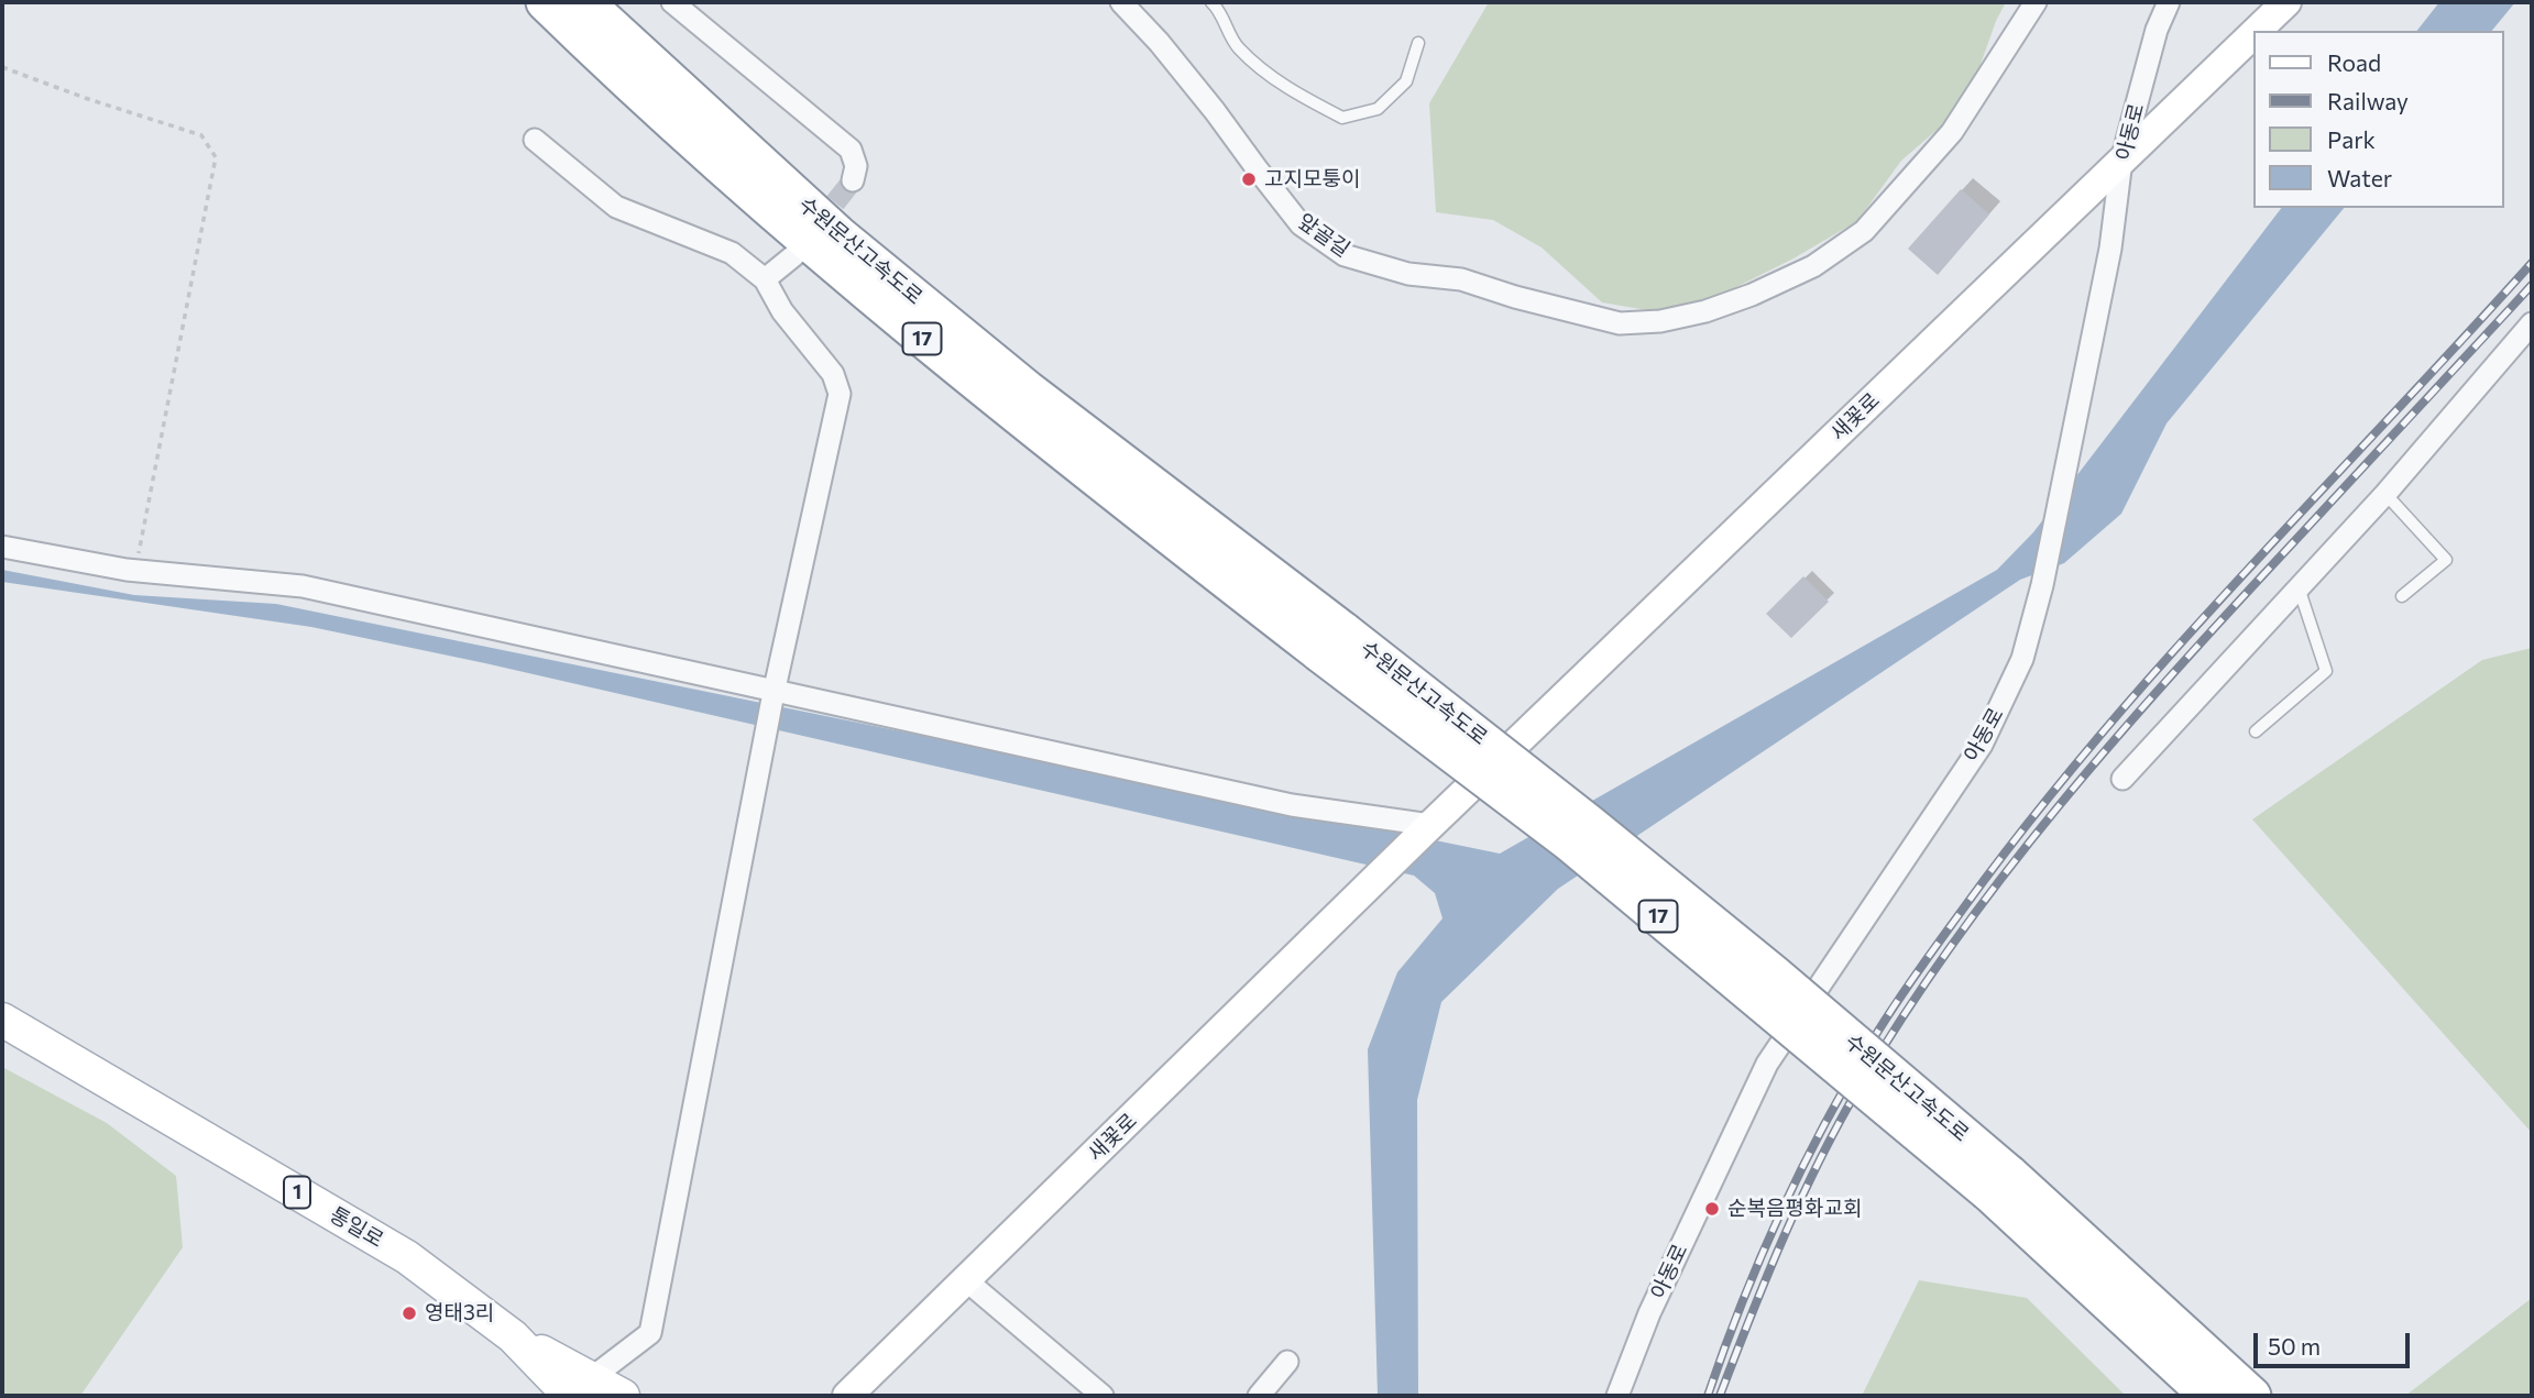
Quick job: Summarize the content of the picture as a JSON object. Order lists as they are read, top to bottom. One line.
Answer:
{"streets":{"highway":["수원문산고속도로","17"],"main road":["1","통일로"],"street":["아동로","앞골길","새꽃로"]},"crossings":[["아동로","새꽃로"]],"places":["고지모퉁이","순복음평화교회","영태3리"],"legend":["Road","Railway","Park","Water"],"scale_bar":"50 m"}
